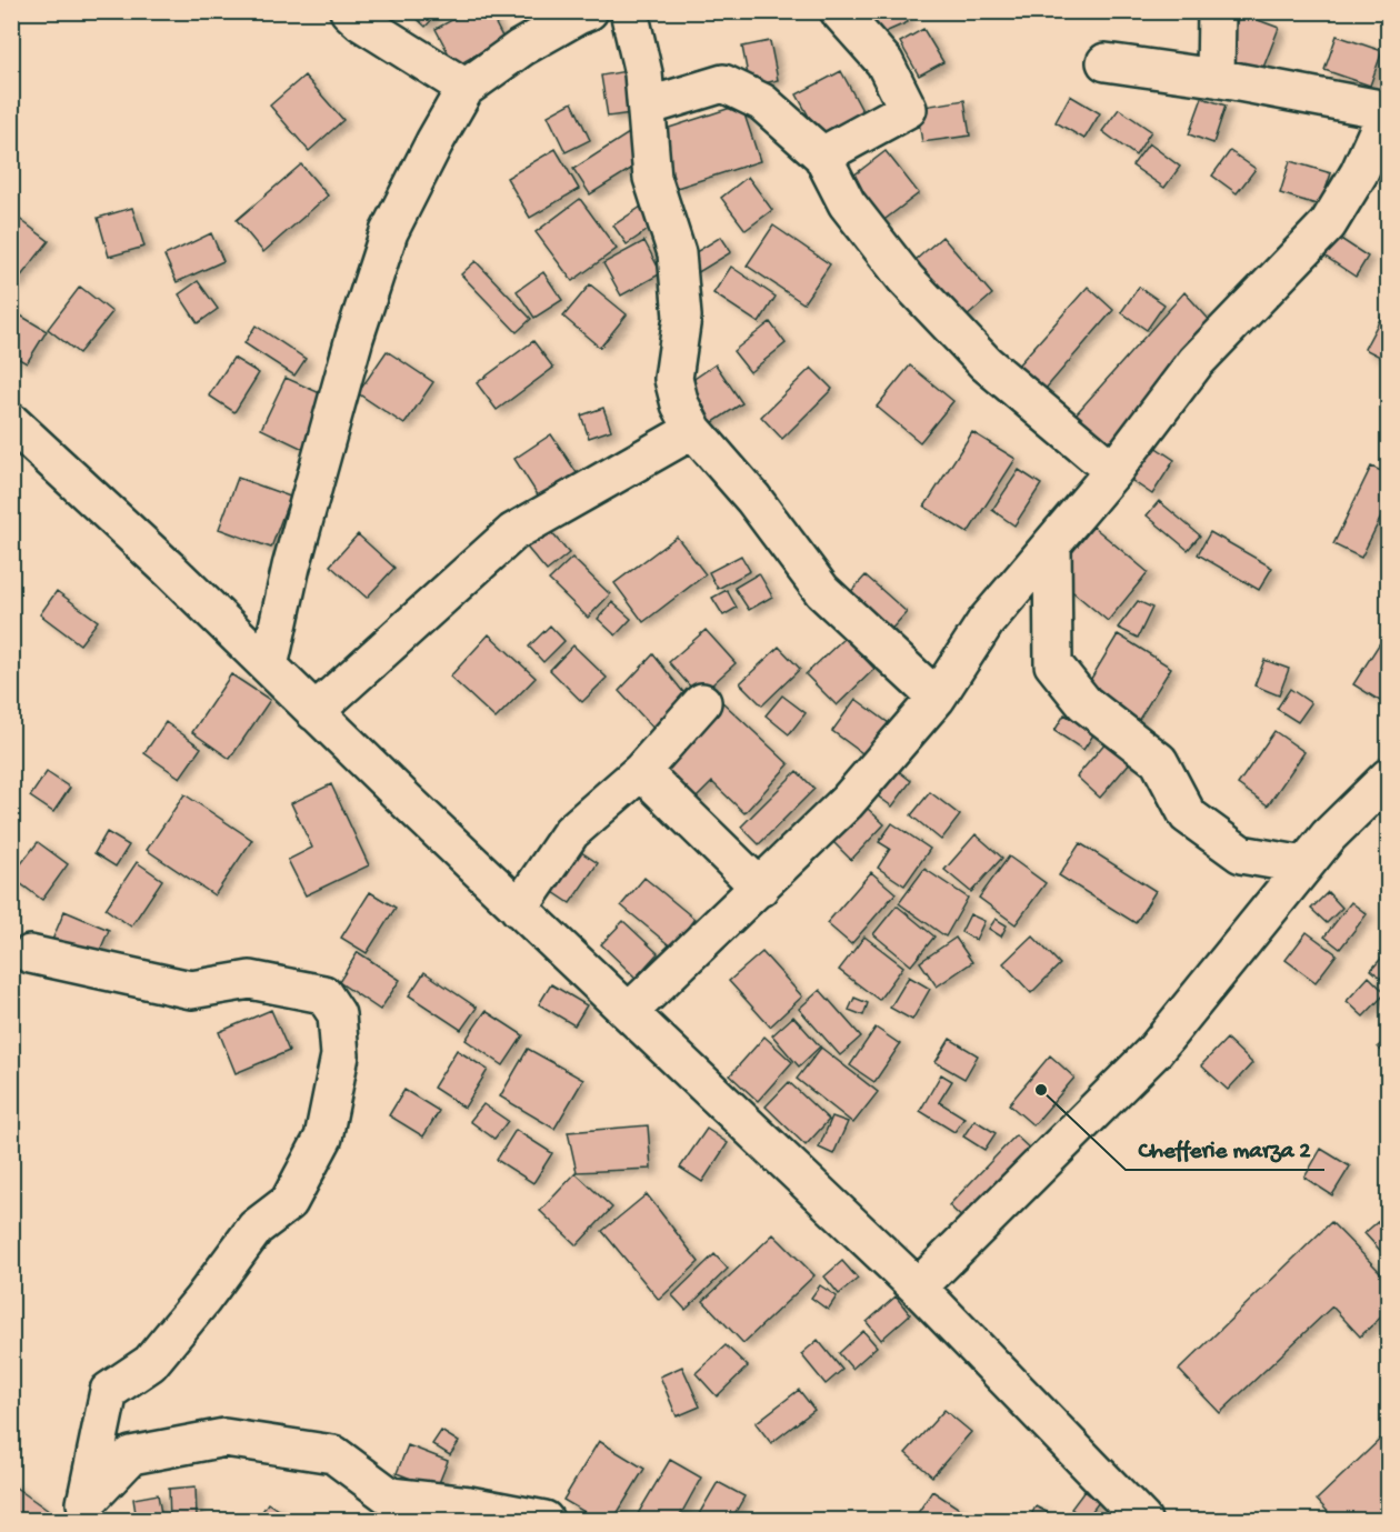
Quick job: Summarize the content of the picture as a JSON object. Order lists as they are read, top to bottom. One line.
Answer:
{"places":["Chefferie marza 2"]}
